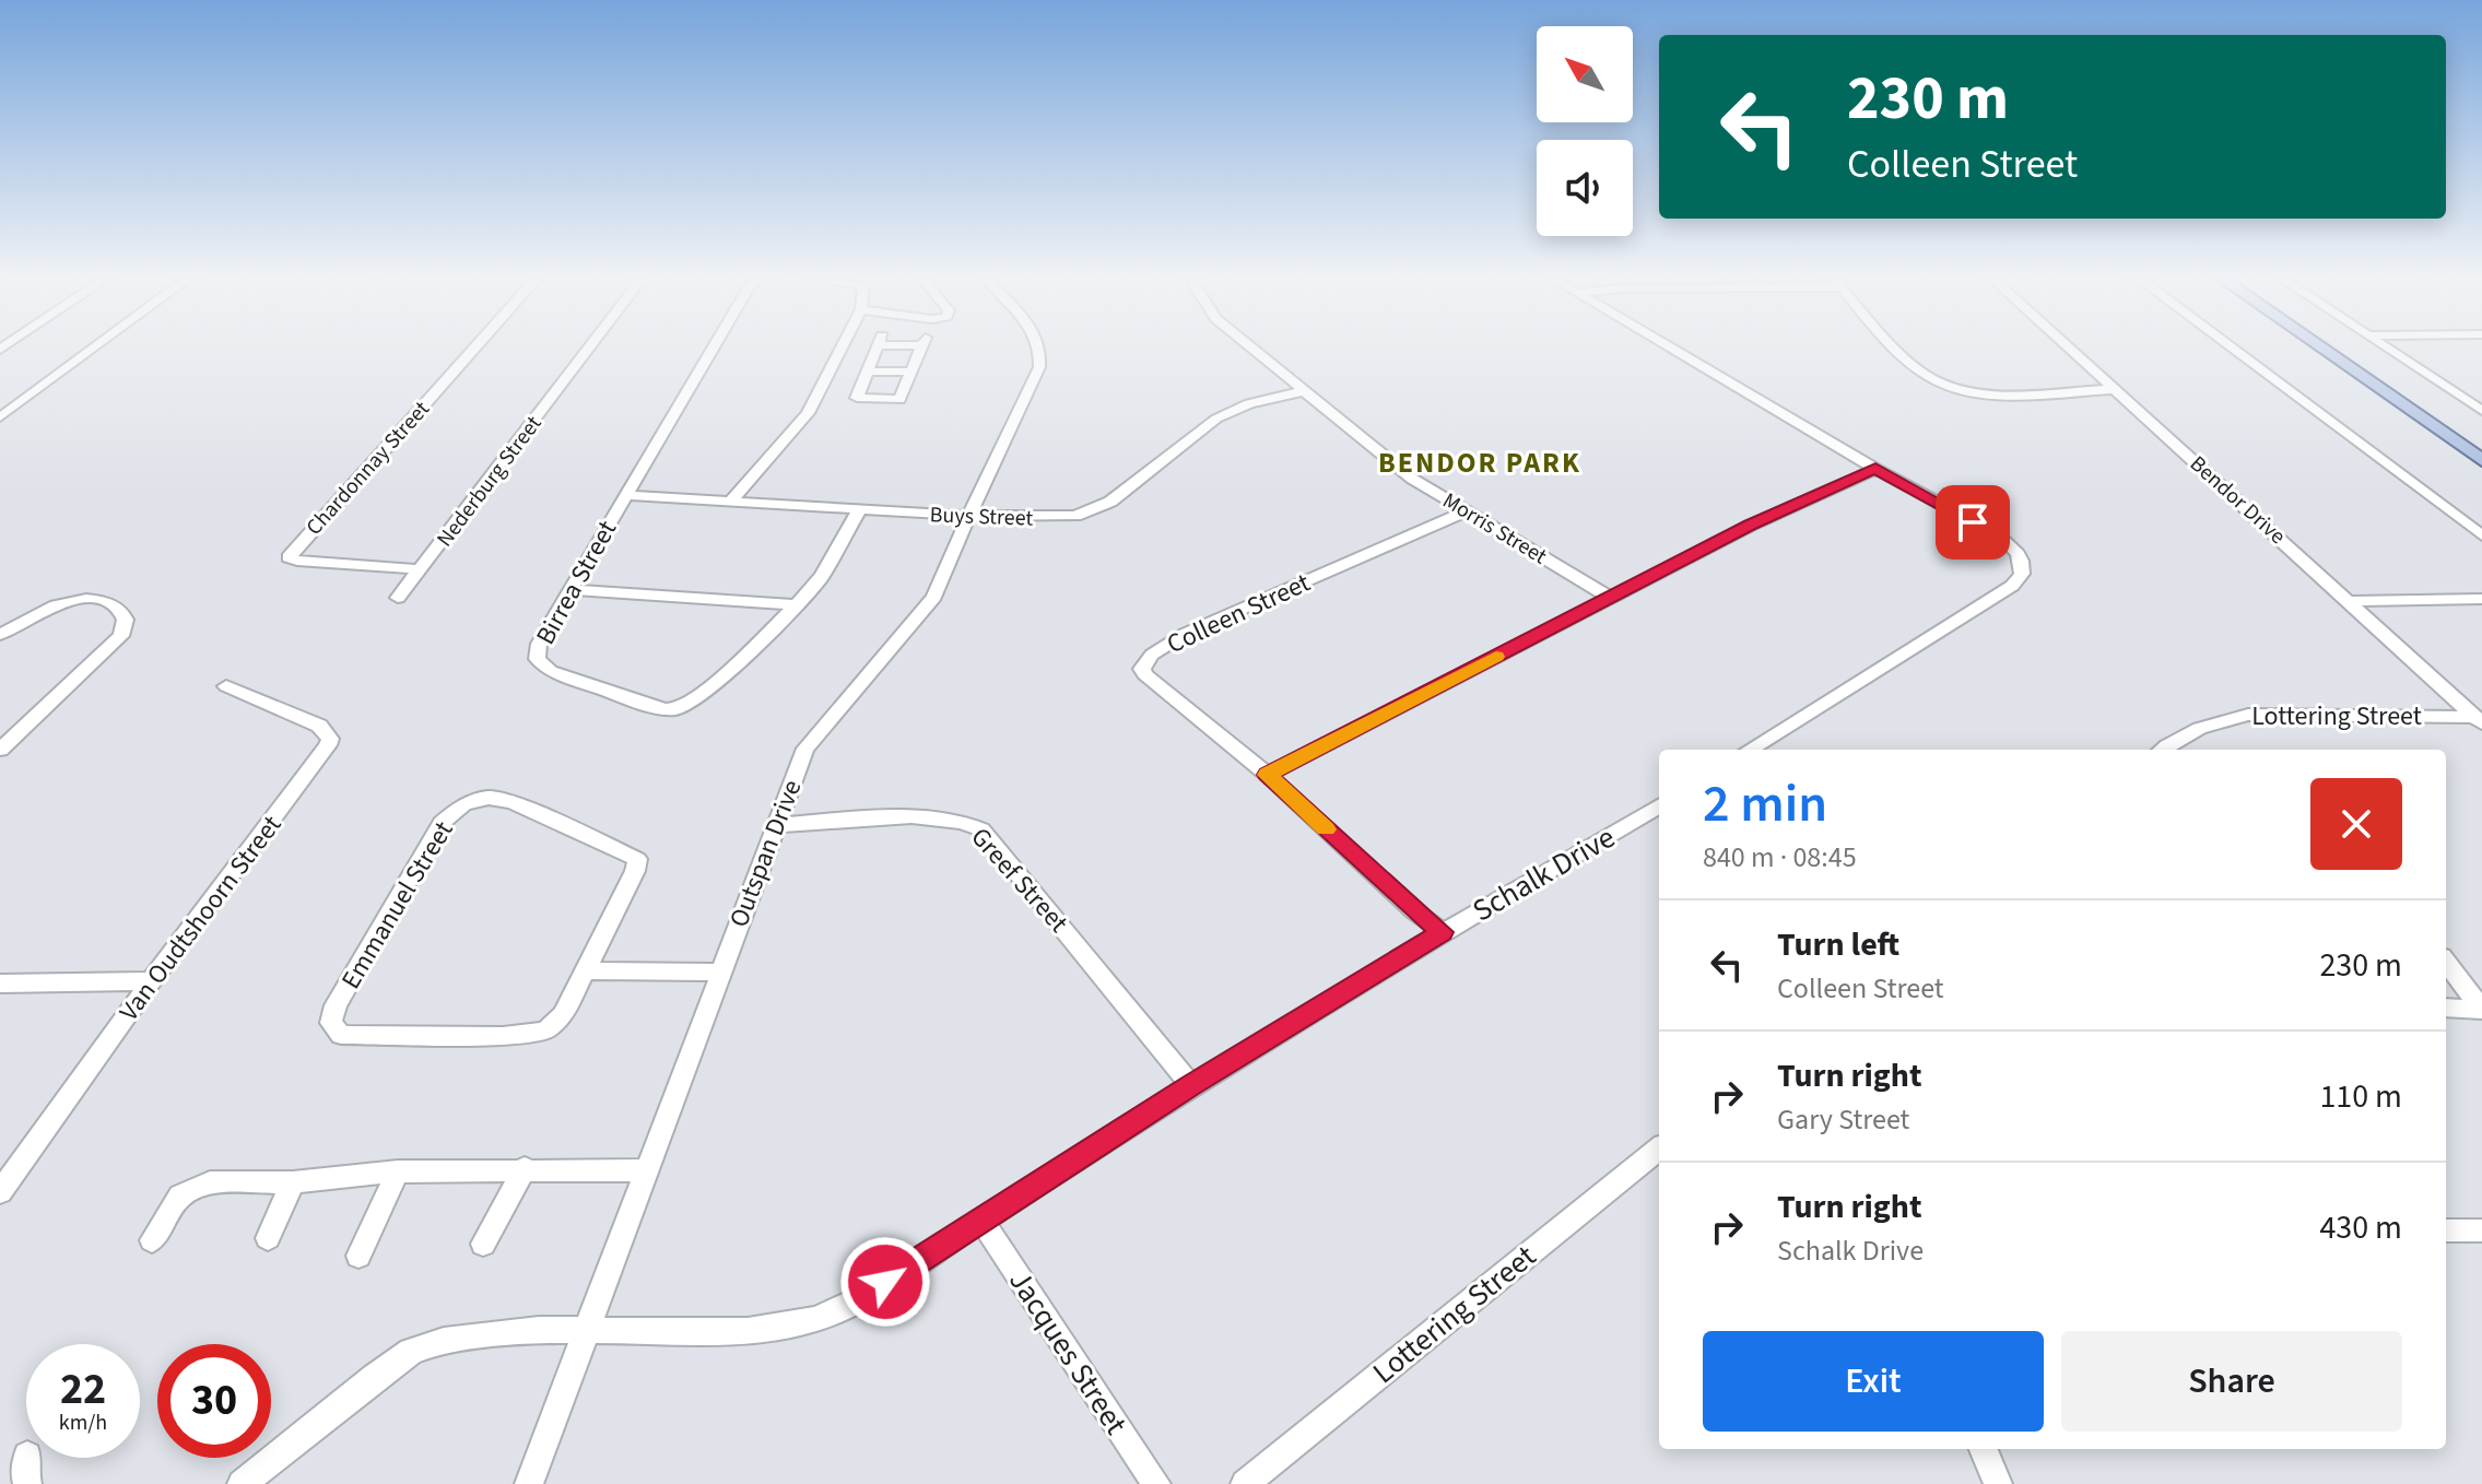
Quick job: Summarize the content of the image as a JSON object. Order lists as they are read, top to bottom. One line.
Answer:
{"streets":{"street":["Chardonnay Street","Nederburg Street","Bendor Drive","Buys Street","Morris Street","Birrea Street","Colleen Street","Lottering Street","Outspan Drive","Schalk Drive","Greef Street","Emmanuel Street","Van Oudtshoorn Street","Jacques Street"]},"crossings":[["Chardonnay Street","Nederburg Street"],["Bendor Drive","Lottering Street"],["Buys Street","Morris Street"],["Buys Street","Birrea Street"],["Buys Street","Outspan Drive"],["Morris Street","Colleen Street"],["Colleen Street","Schalk Drive"],["Outspan Drive","Schalk Drive"],["Outspan Drive","Greef Street"],["Schalk Drive","Greef Street"],["Schalk Drive","Jacques Street"]],"districts":["BENDOR PARK"],"north":"top left","page":{"turn":["230 m","Colleen Street"],"heading":["2 min","840 m · 08:45"],"list":[{"name":"Turn left","note":"Colleen Street","value":"230 m"},{"name":"Turn right","note":"Gary Street","value":"110 m"},{"name":"Turn right","note":"Schalk Drive","value":"430 m"}],"buttons":["Exit","Share"],"speed":"22 km/h","limit":"30"}}
